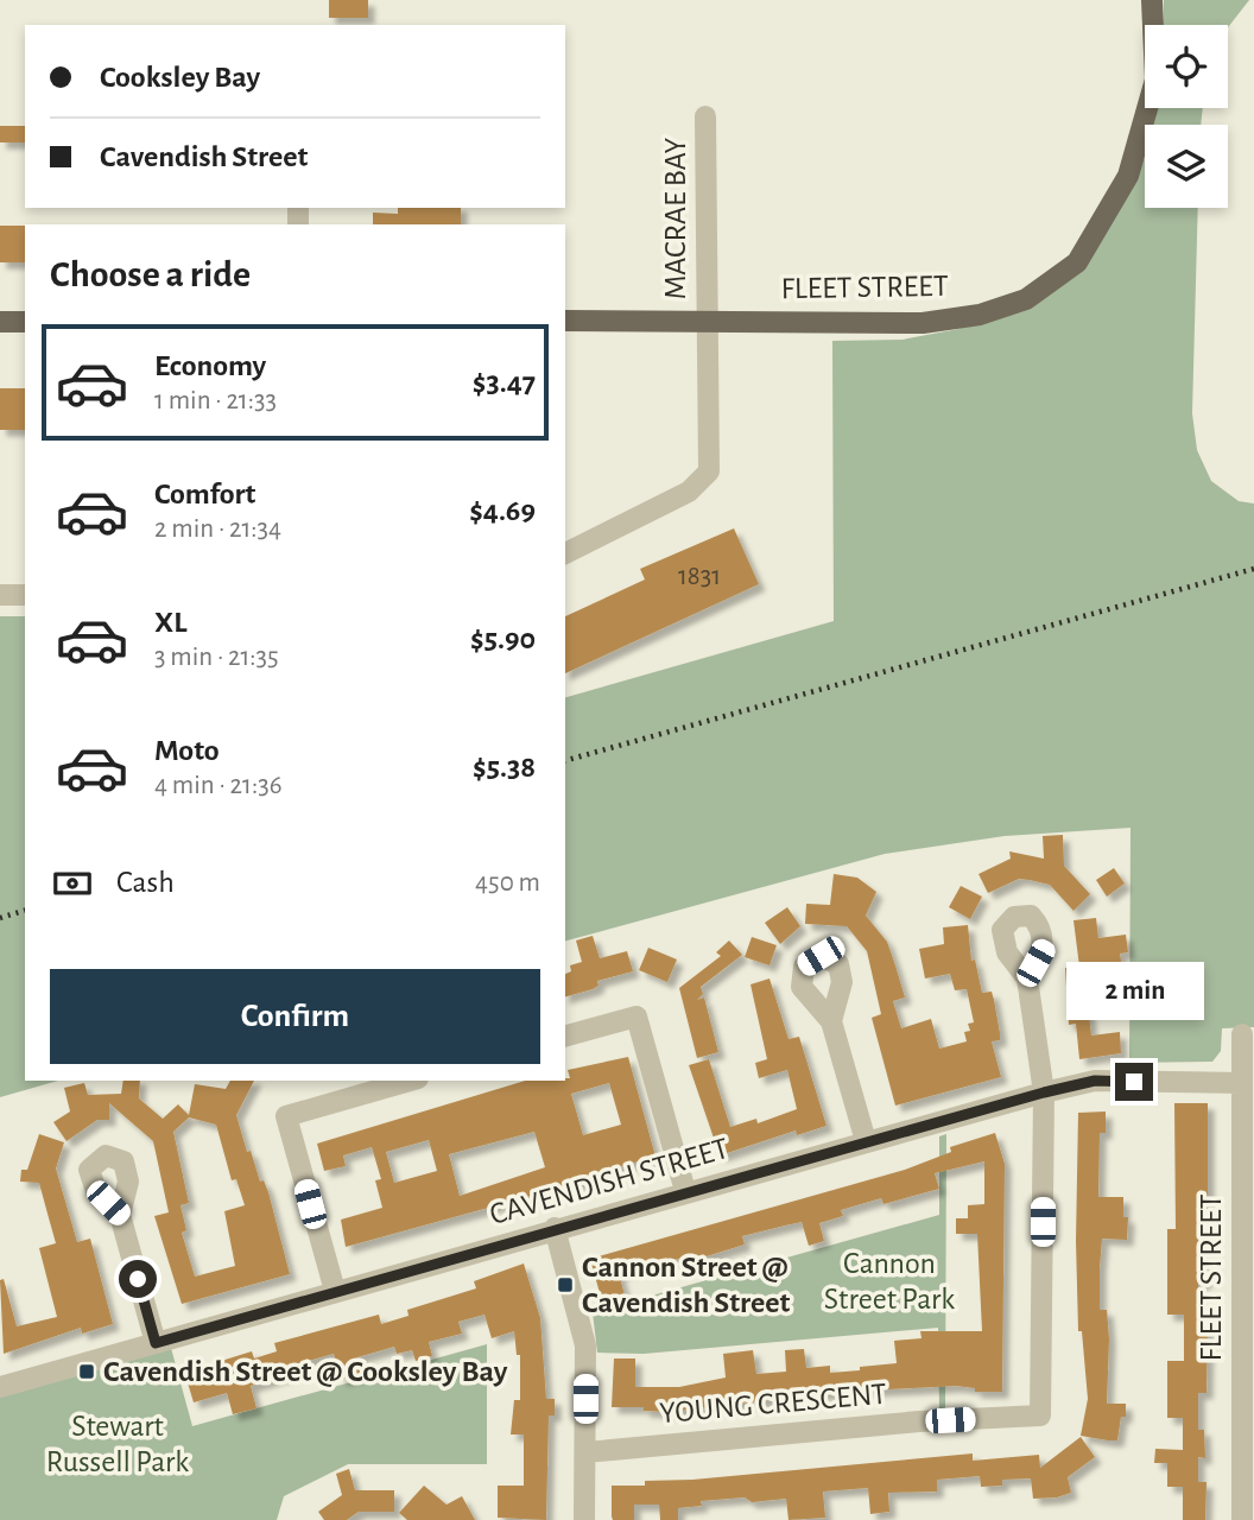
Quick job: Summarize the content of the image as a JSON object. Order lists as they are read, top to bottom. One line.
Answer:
{"streets":{"main road":["FLEET STREET"],"street":["MACRAE BAY","CAVENDISH STREET","YOUNG CRESCENT"]},"crossings":[["MACRAE BAY","FLEET STREET"],["FLEET STREET","CAVENDISH STREET"],["CAVENDISH STREET","YOUNG CRESCENT"]],"parks":["Cannon Street Park","Stewart Russell Park"],"places":{"transit":["Cannon Street @ Cavendish Street","Cavendish Street @ Cooksley Bay"]},"house_numbers":["1831"],"page":{"banner":["Cooksley Bay","Cavendish Street"],"heading":"Choose a ride","list":[{"name":"Economy","note":"1 min · 21:33","value":"$3.47"},{"name":"Comfort","note":"2 min · 21:34","value":"$4.69"},{"name":"XL","note":"3 min · 21:35","value":"$5.90"},{"name":"Moto","note":"4 min · 21:36","value":"$5.38"}],"pay":["Cash","450 m"],"buttons":"Confirm","bubble":"2 min"}}
